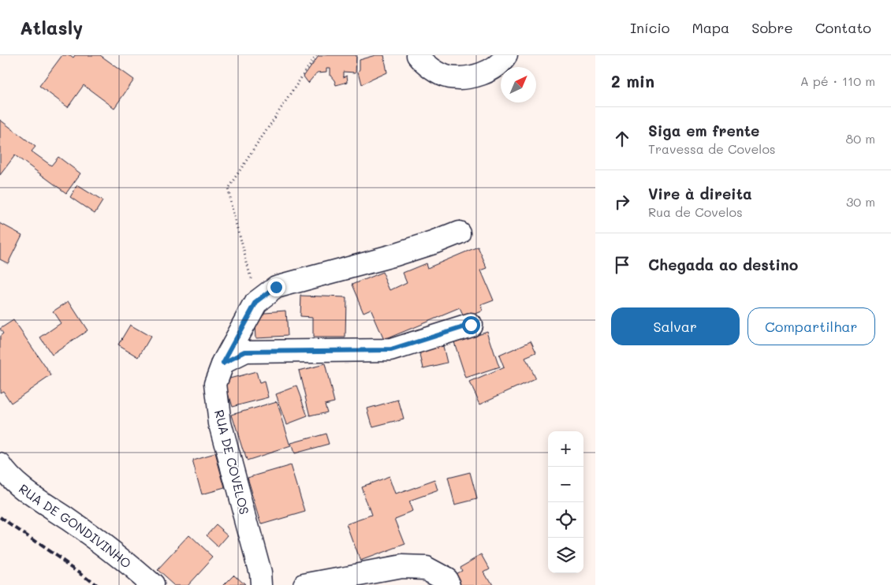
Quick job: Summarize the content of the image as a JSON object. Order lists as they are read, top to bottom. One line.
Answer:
{"streets":{"street":["RUA DE COVELOS","RUA DE GONDIVINHO"]},"north":"top right","page":{"header":"Atlasly","nav":["Início","Mapa","Sobre","Contato"],"heading":["2 min","A pé · 110 m"],"list":[["Siga em frente","Travessa de Covelos","80 m"],["Vire à direita","Rua de Covelos","30 m"],"Chegada ao destino"],"buttons":["Salvar","Compartilhar"],"map_buttons":["+","−"]}}
